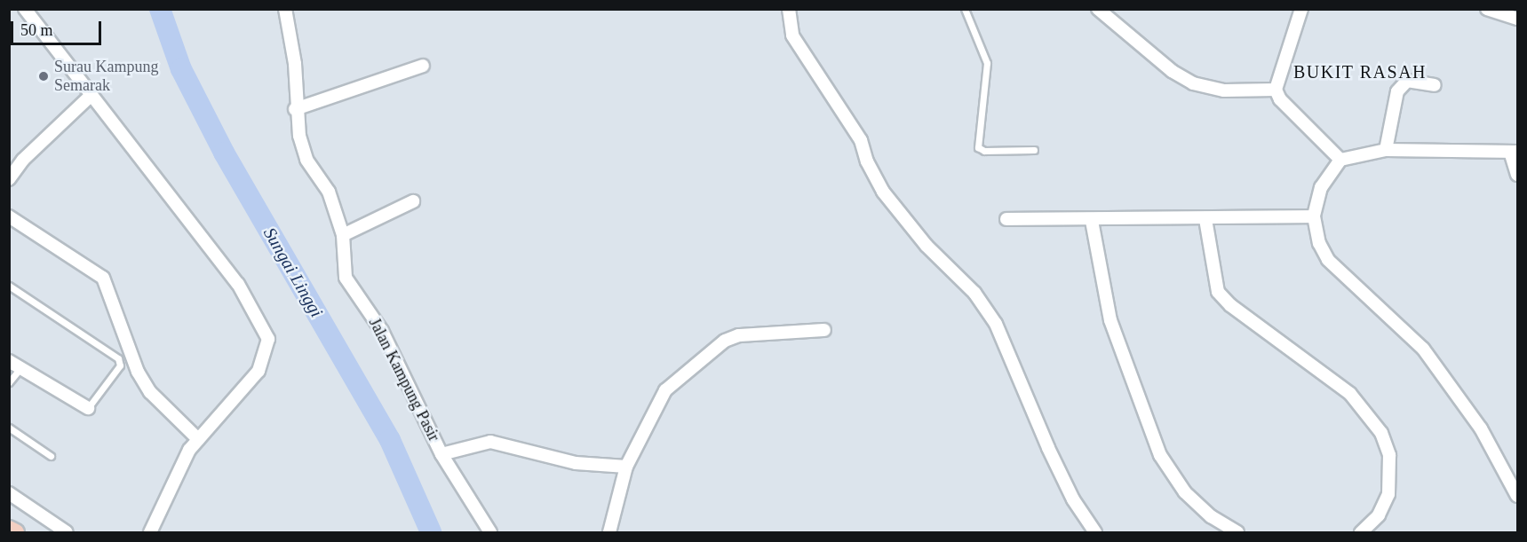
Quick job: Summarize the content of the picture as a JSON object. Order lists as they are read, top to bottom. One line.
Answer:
{"streets":{"street":["Jalan Kampung Pasir"]},"districts":["BUKIT RASAH"],"water":["Sungai Linggi"],"places":["Surau Kampung Semarak"],"scale_bar":"50 m"}
